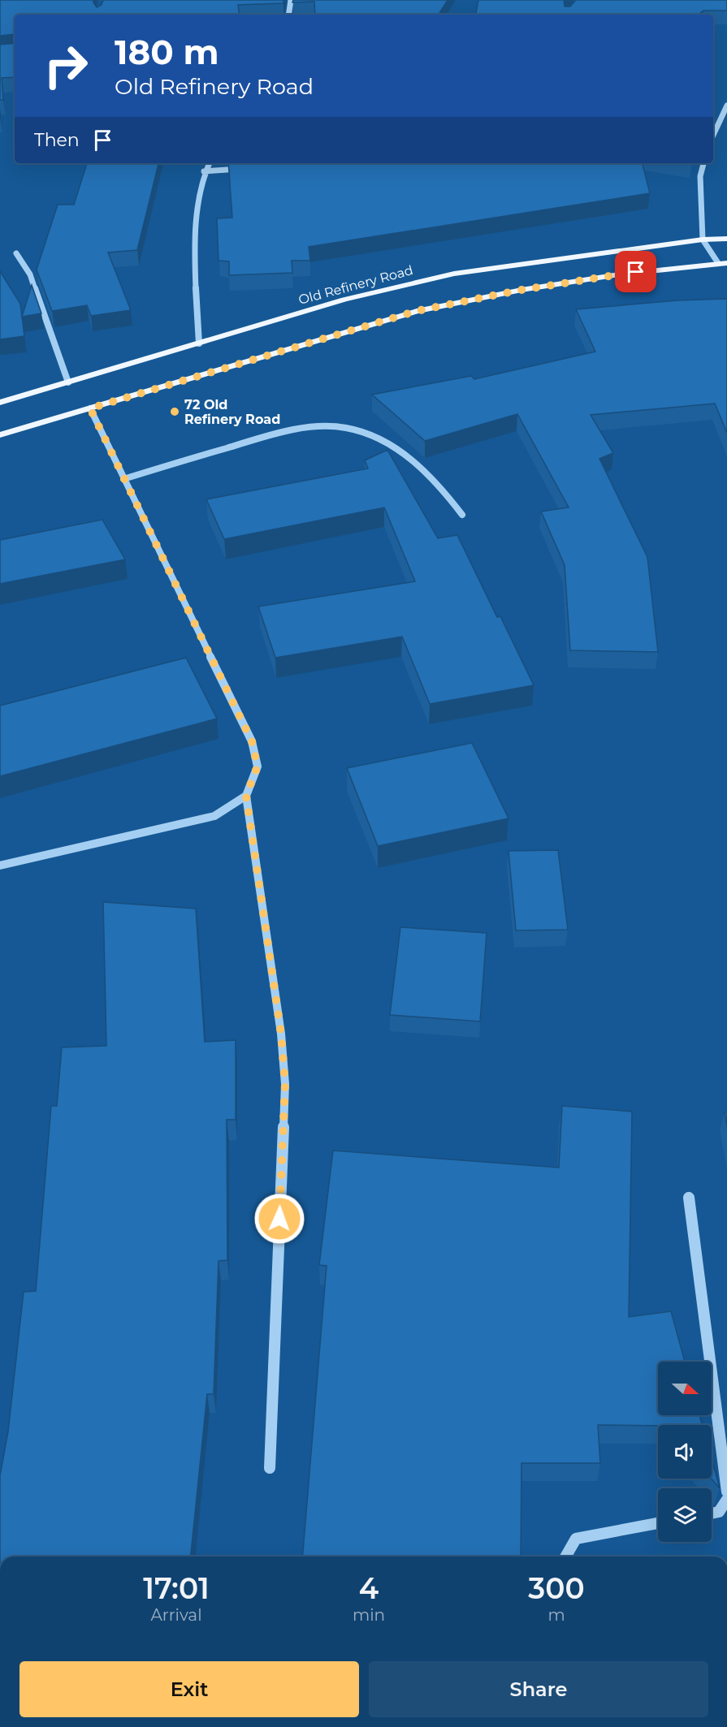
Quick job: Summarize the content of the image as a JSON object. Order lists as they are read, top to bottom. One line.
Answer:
{"streets":{"main road":["Old Refinery Road"]},"places":["72 Old Refinery Road"],"north":"right","page":{"turn":["180 m","Old Refinery Road"],"then":"Then","eta":["17:01","Arrival","4","min","300","m"],"buttons":["Exit","Share"]}}
